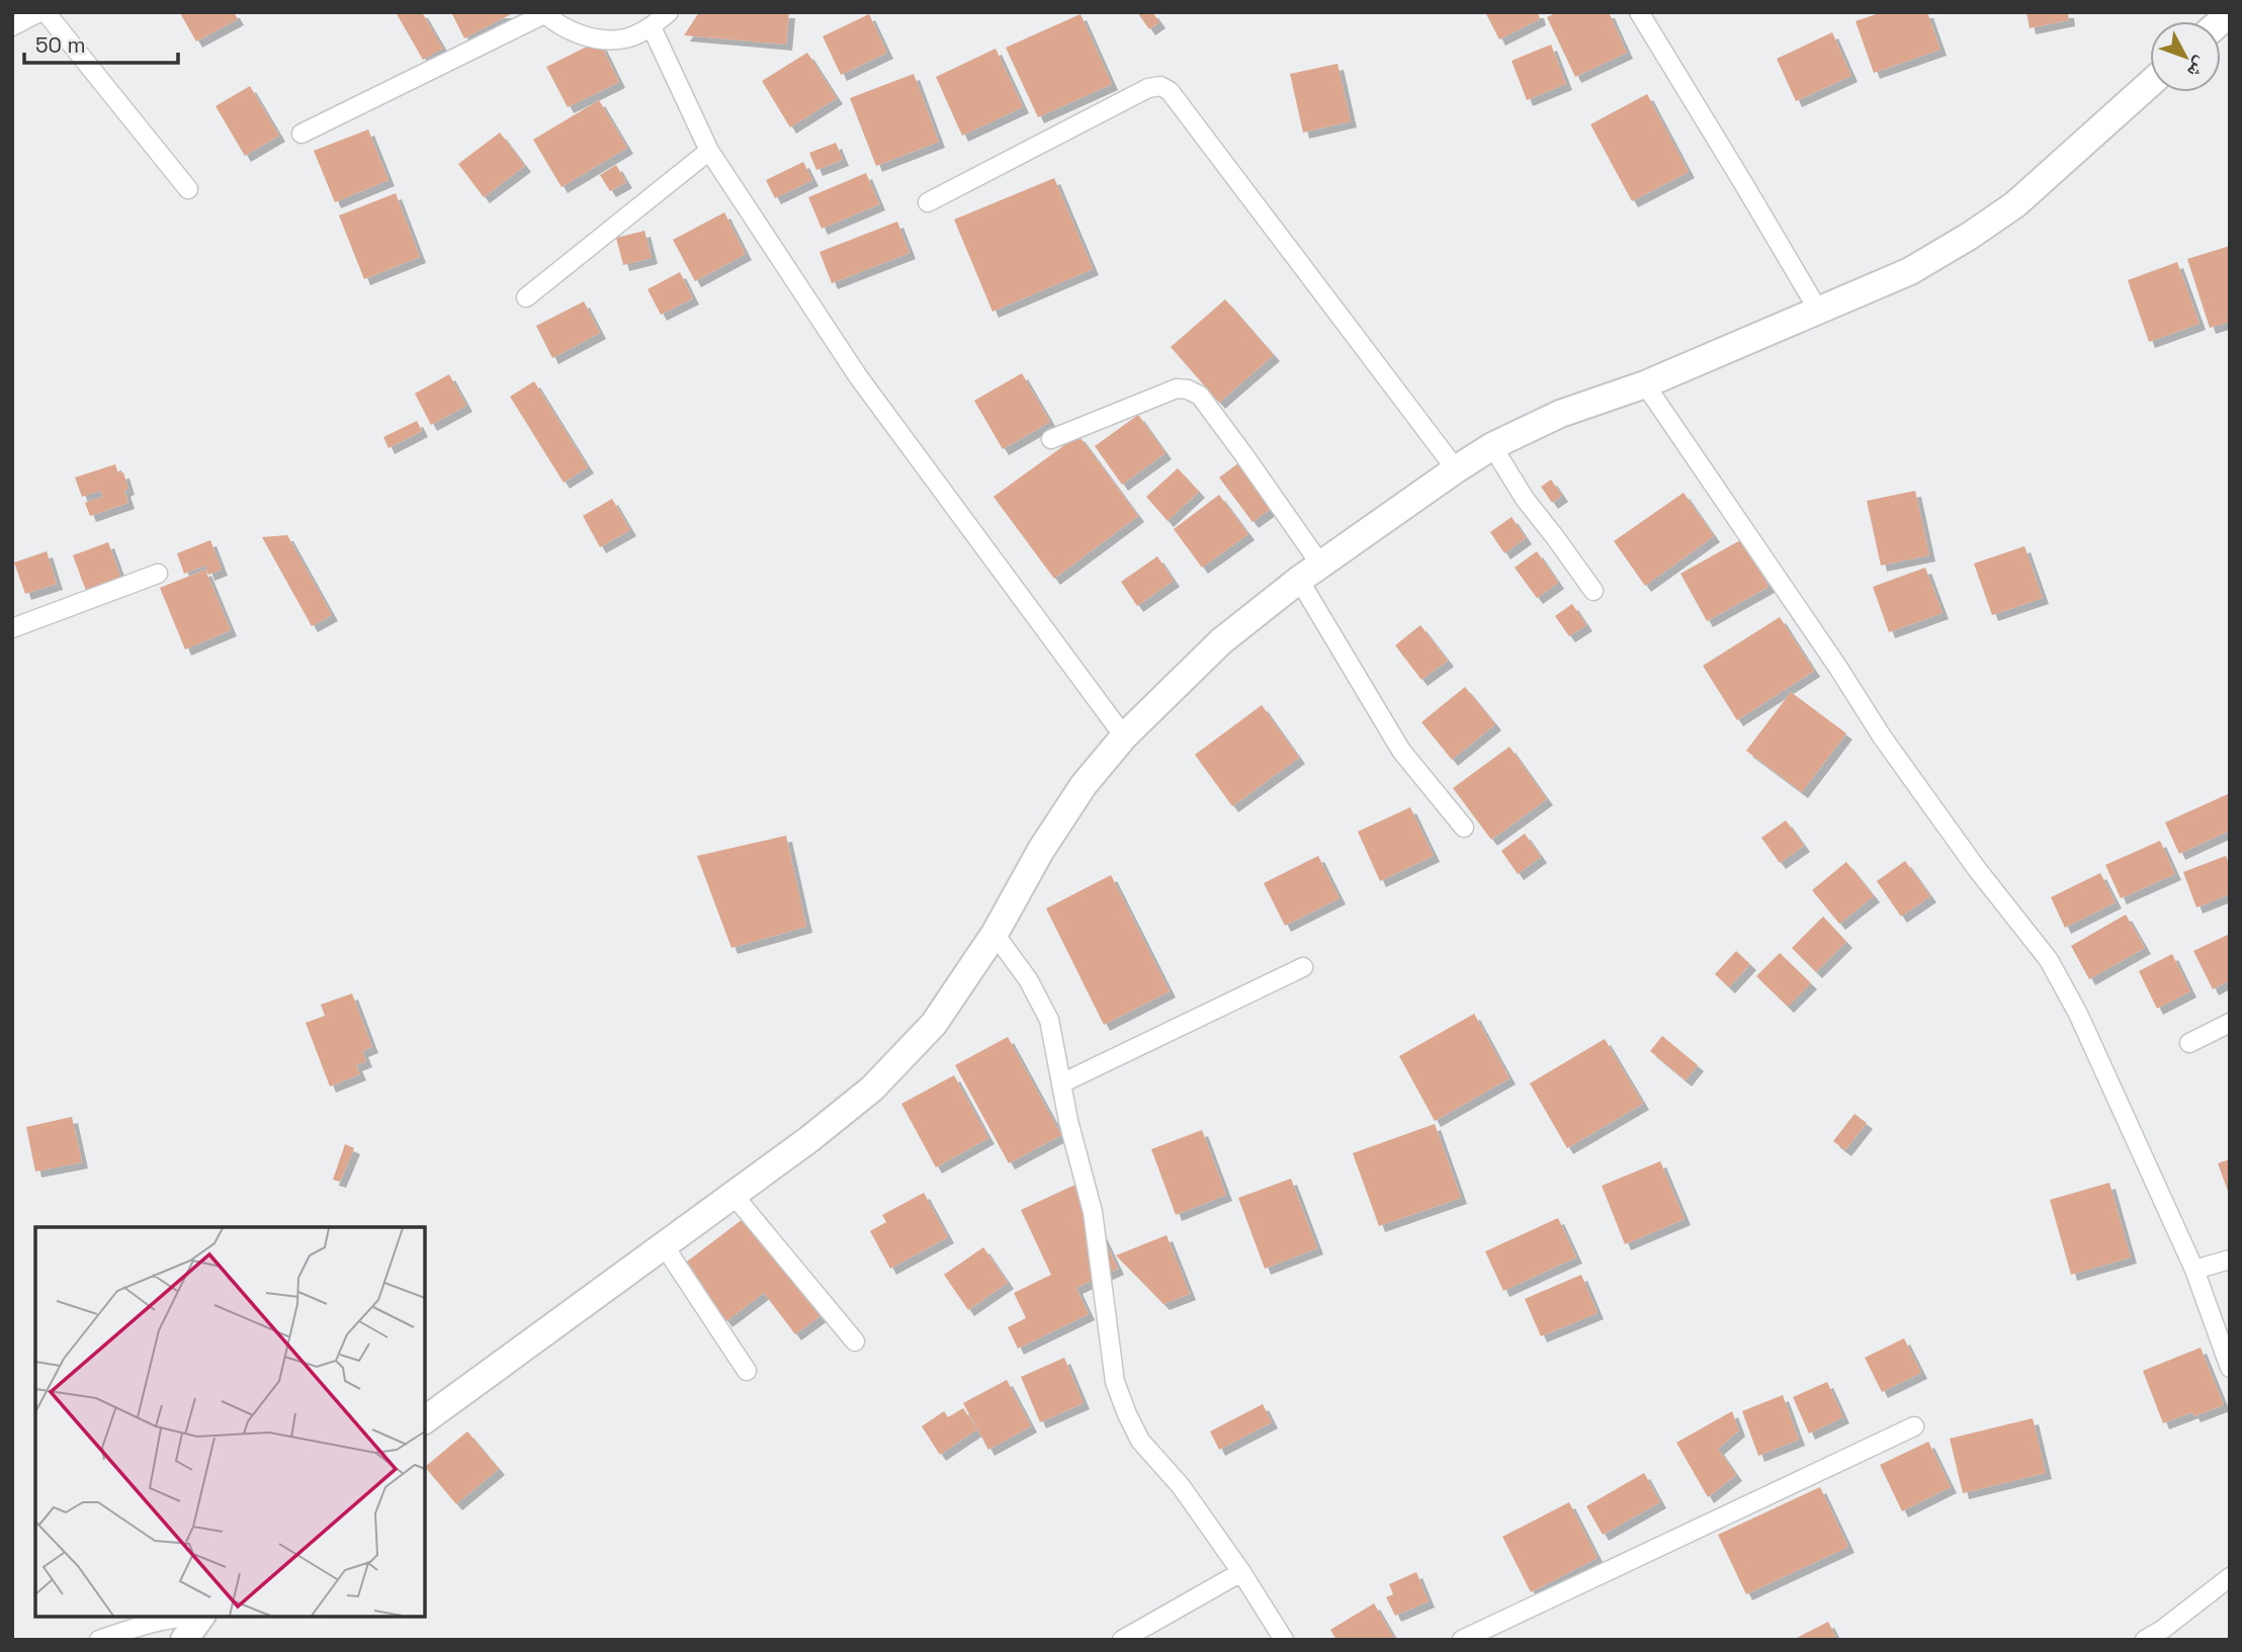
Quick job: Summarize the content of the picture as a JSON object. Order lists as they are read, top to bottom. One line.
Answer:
{"scale_bar":"50 m","north":"bottom right"}
